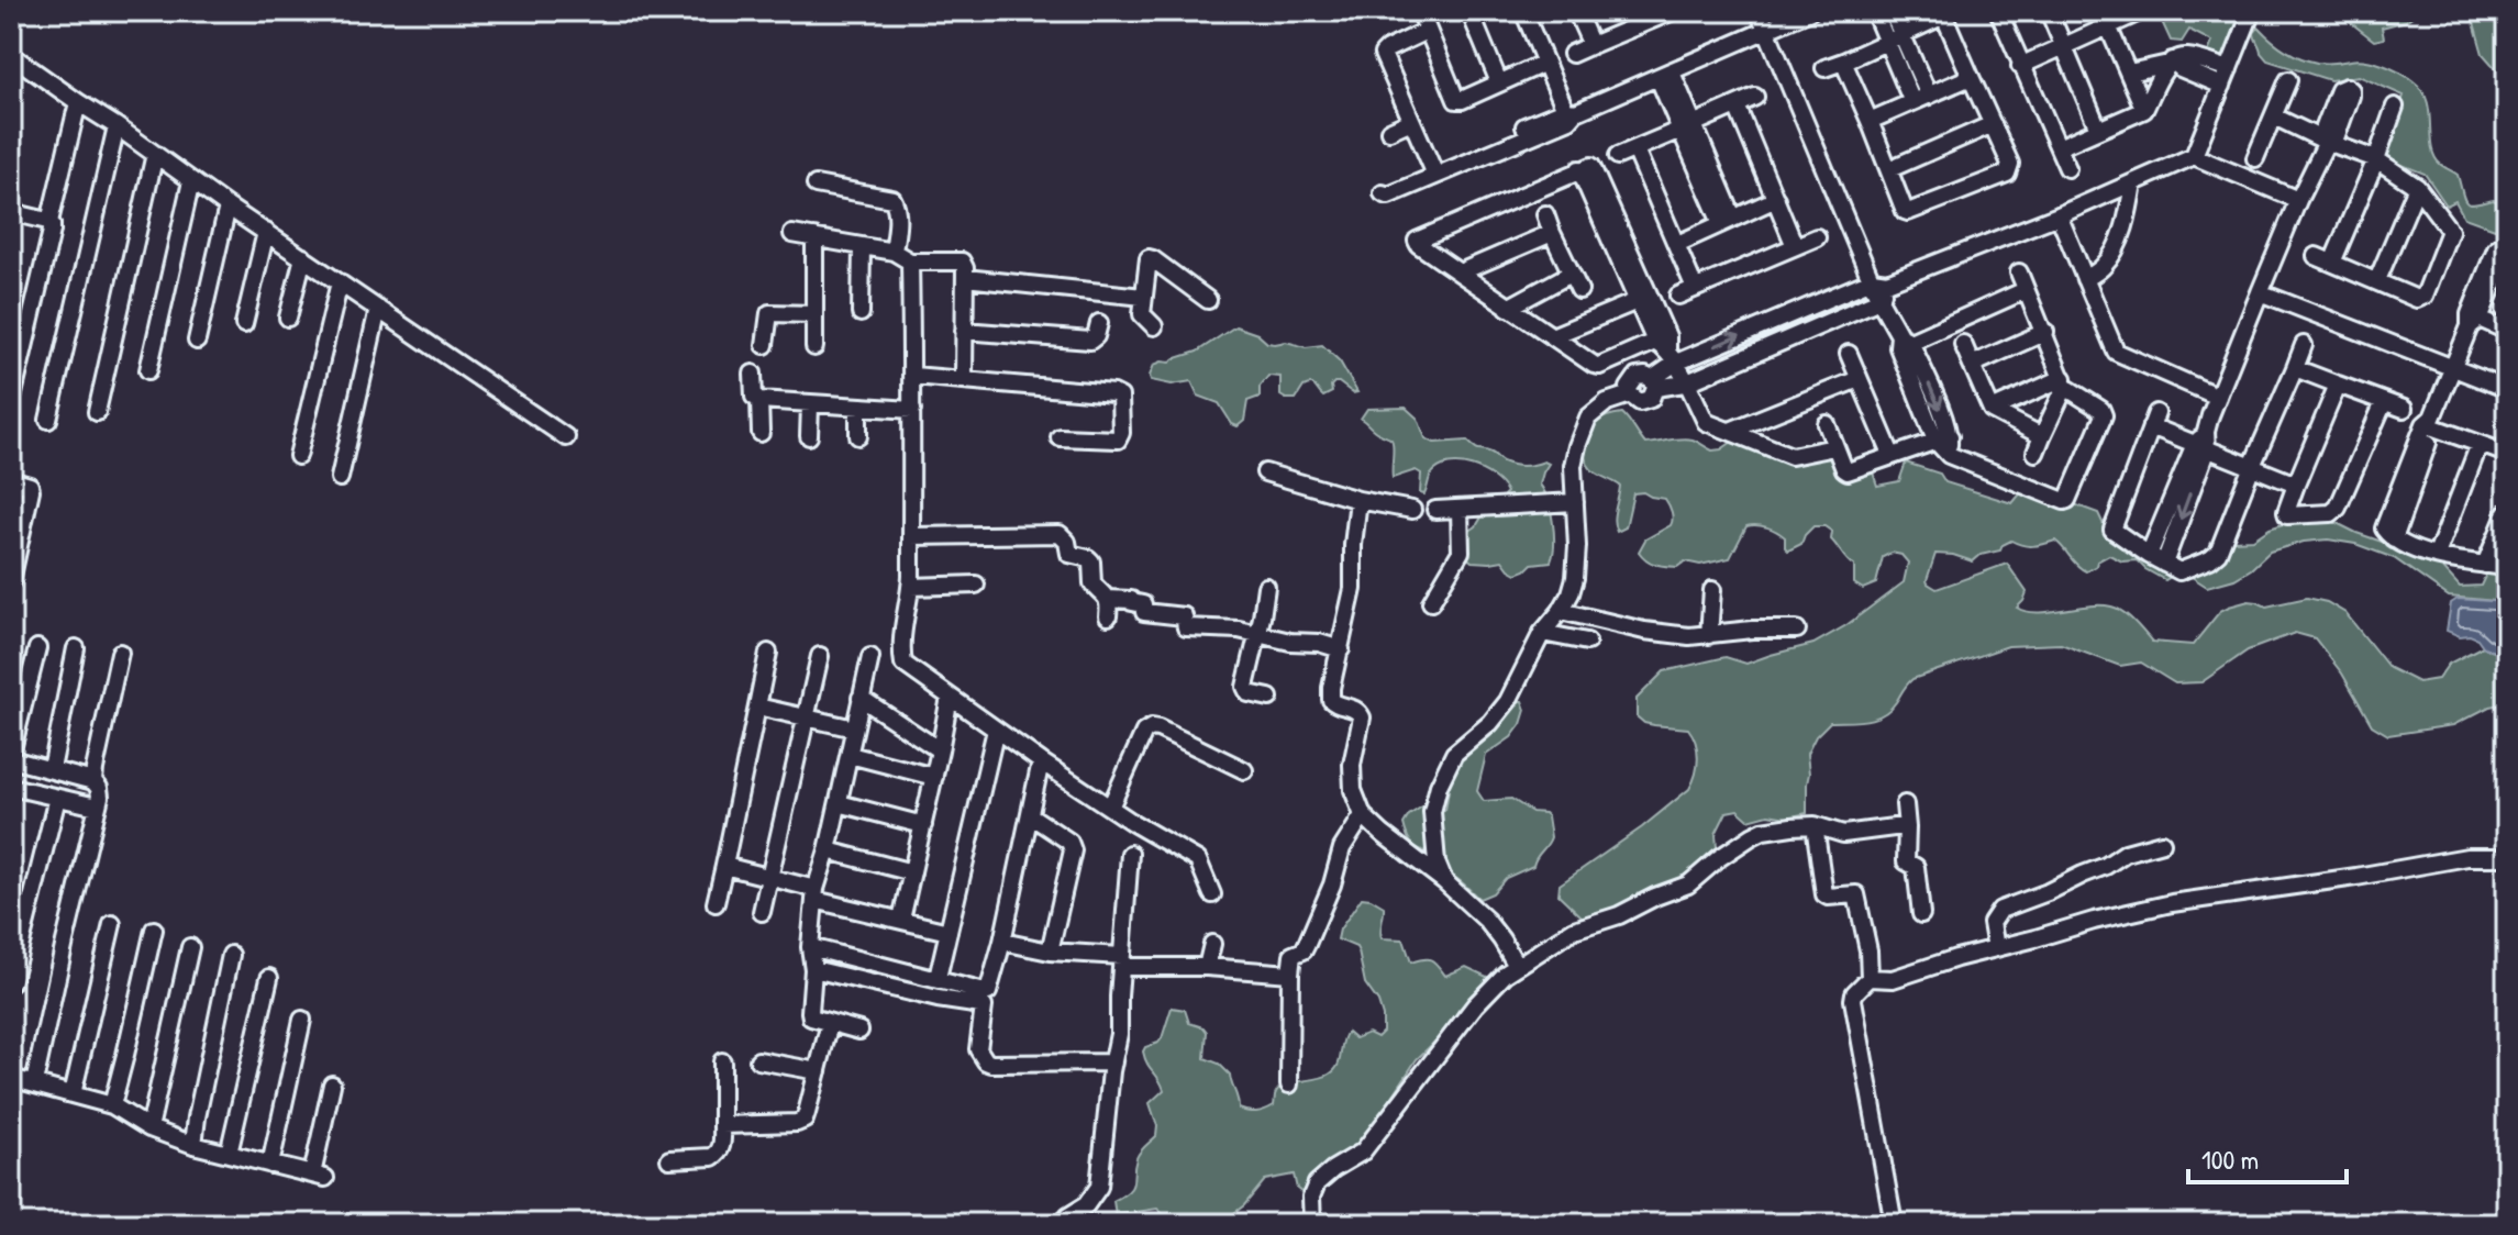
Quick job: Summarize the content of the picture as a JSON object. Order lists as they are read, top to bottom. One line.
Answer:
{"scale_bar":"100 m"}
